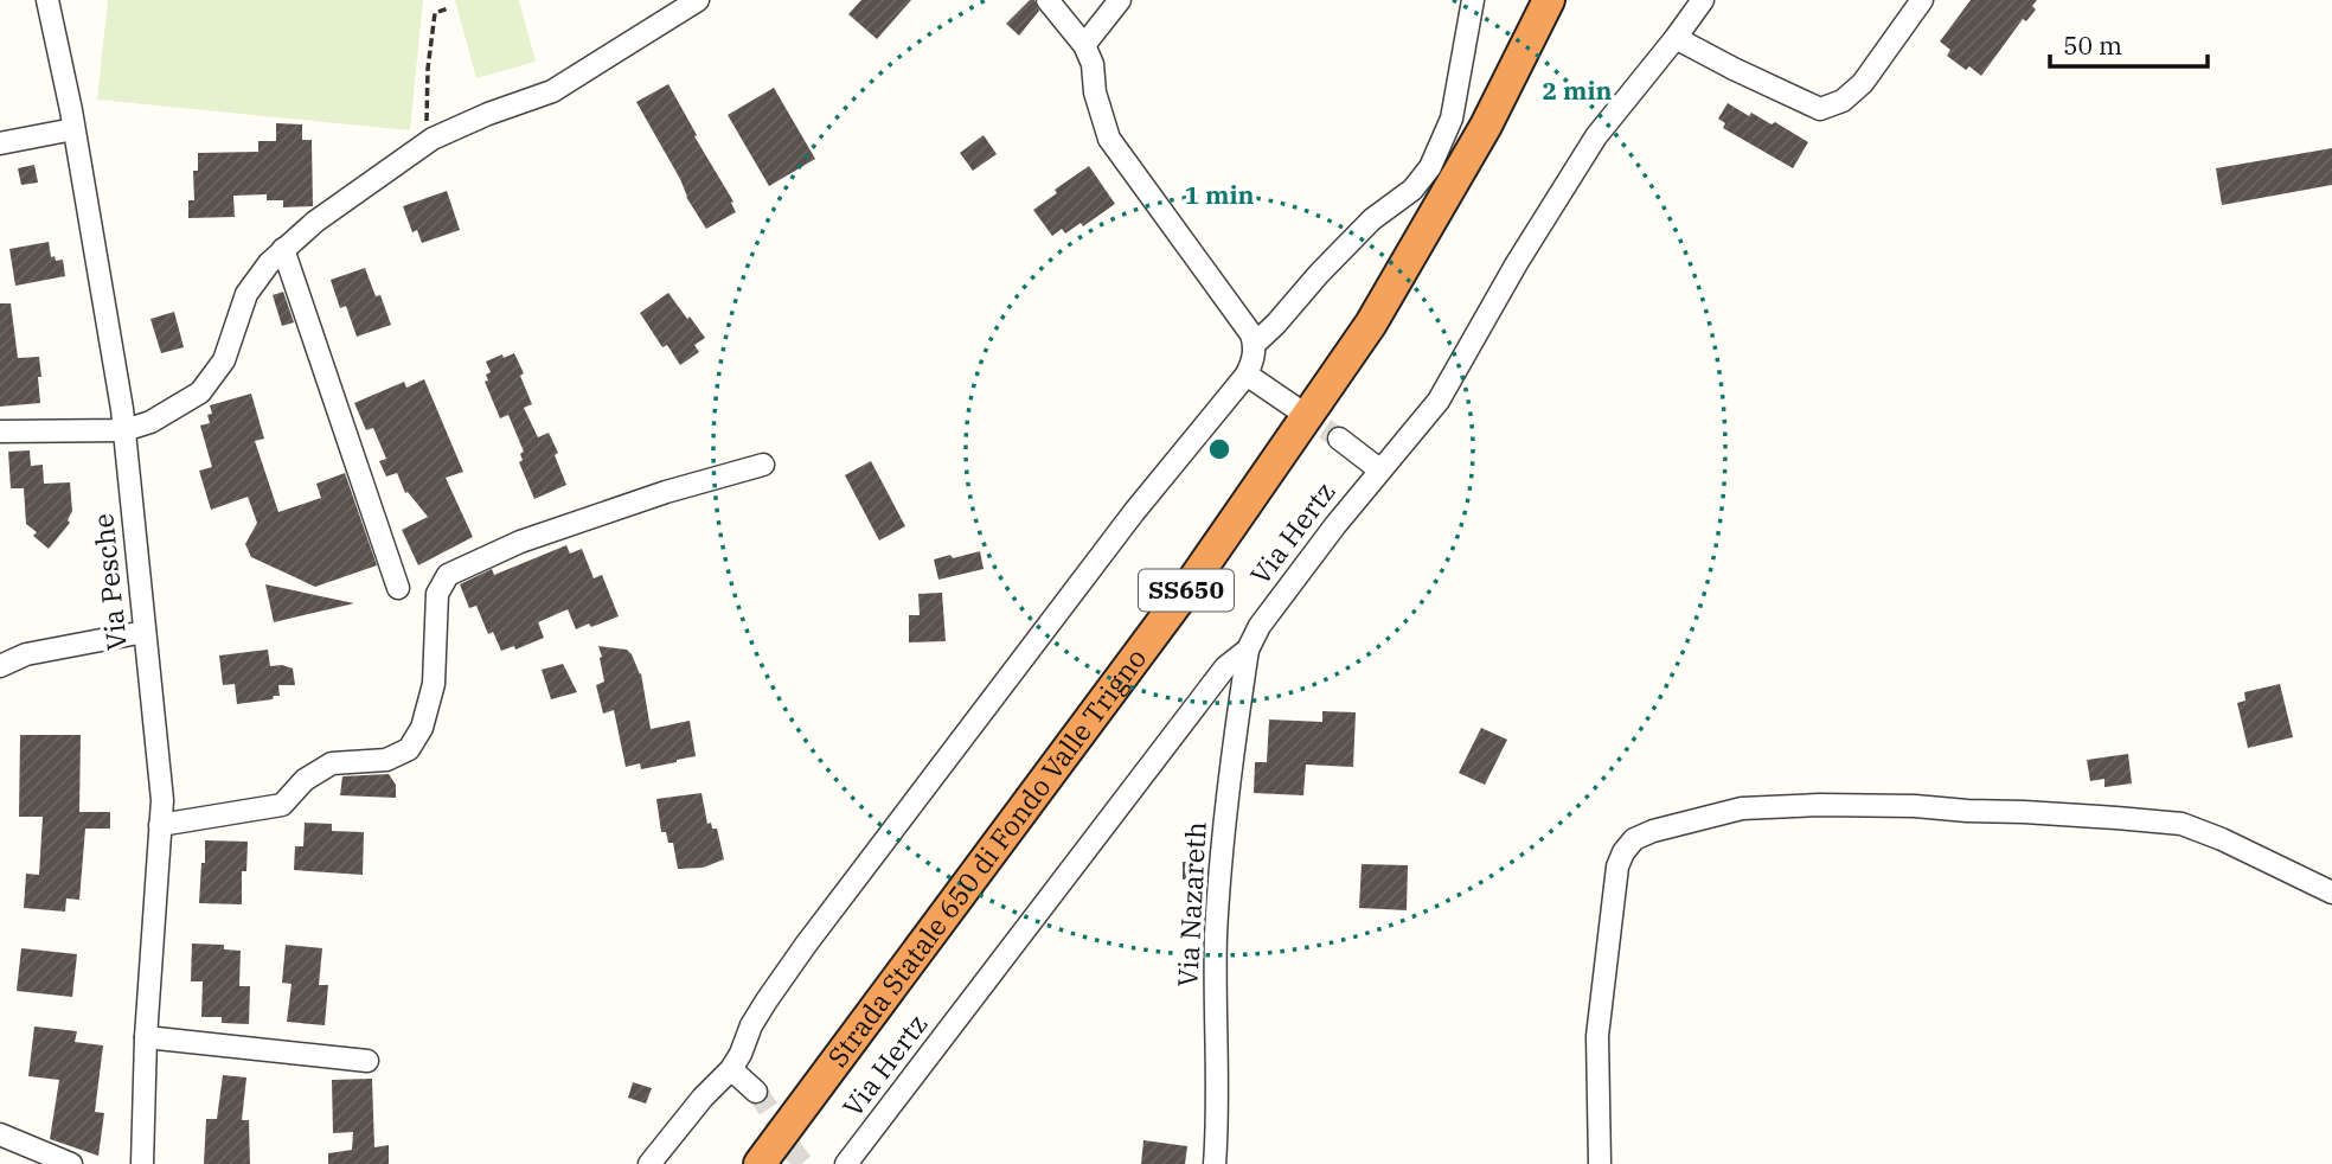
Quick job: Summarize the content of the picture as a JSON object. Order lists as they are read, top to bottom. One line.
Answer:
{"streets":{"highway":["SS650","Strada Statale 650 di Fondo Valle Trigno"],"street":["Via Hertz","Via Pesche","Via Nazareth"]},"crossings":[["Via Hertz","Via Nazareth"]],"scale_bar":"50 m","rings":["2 min","1 min"]}
